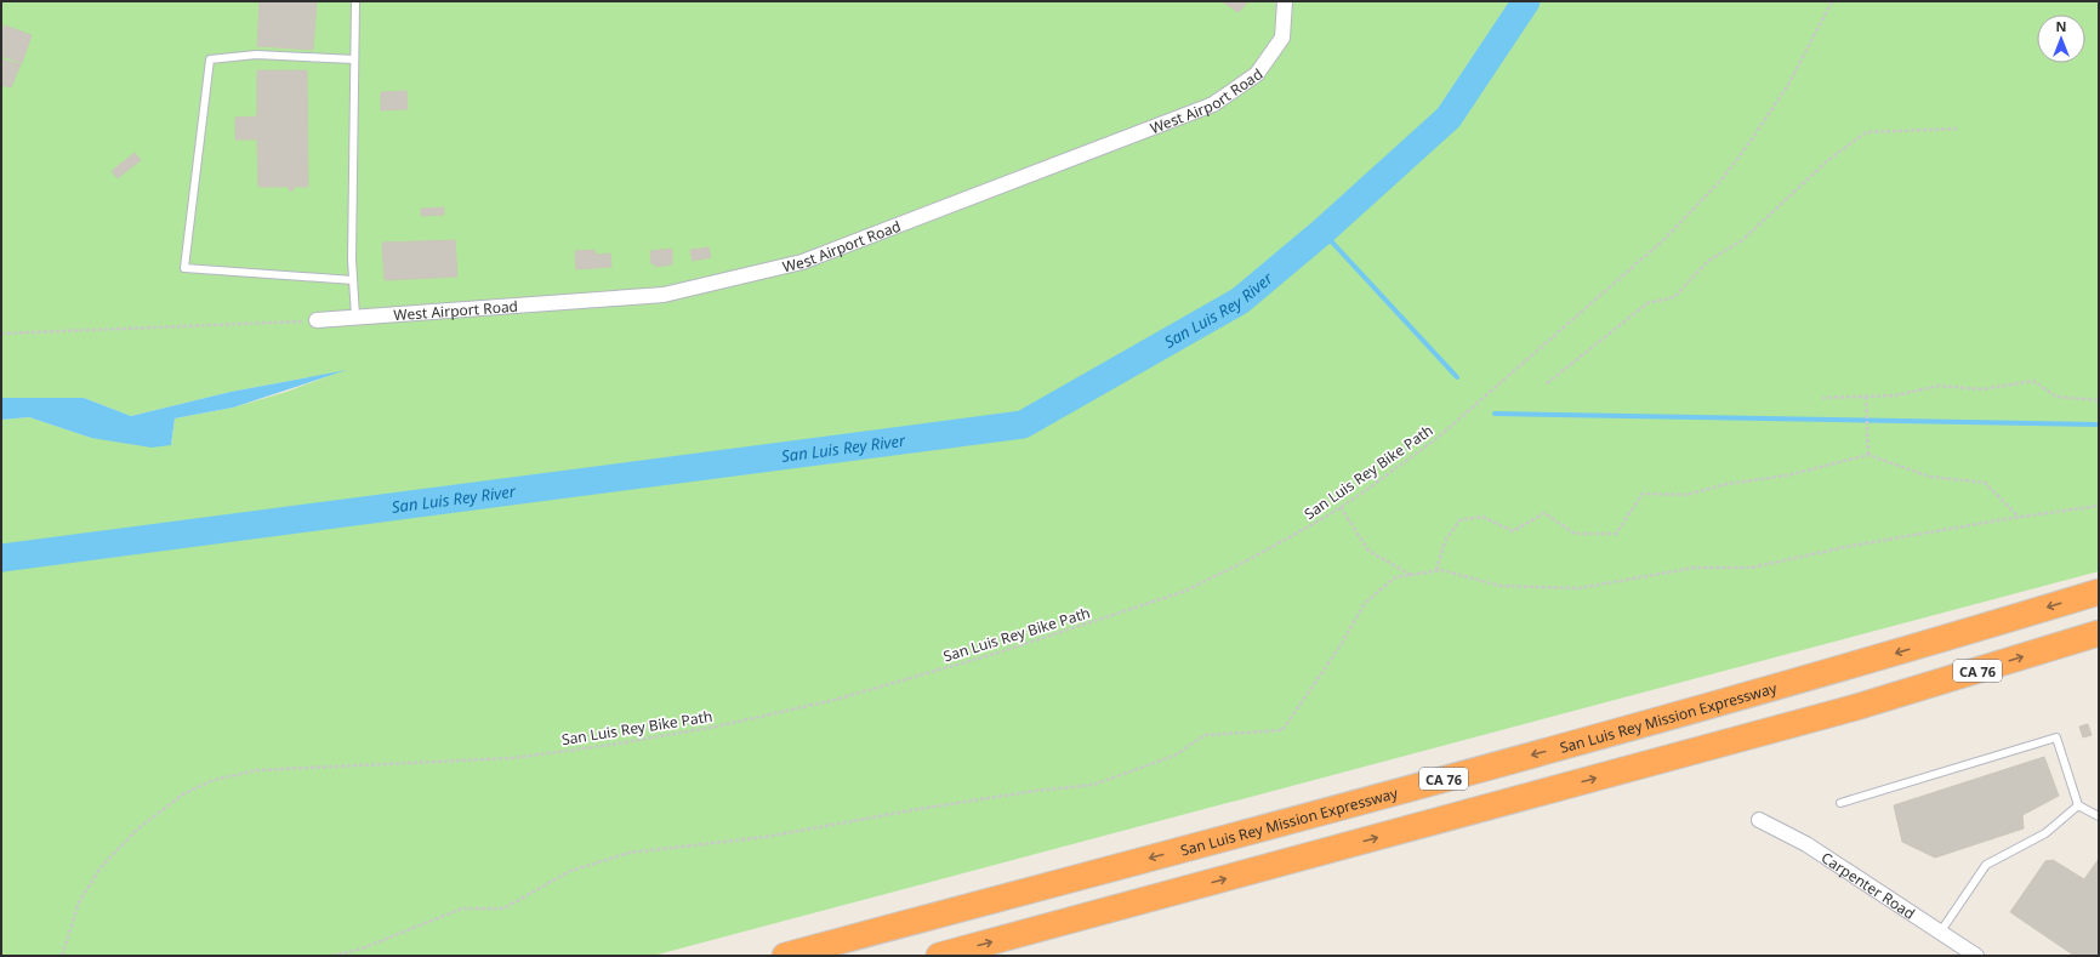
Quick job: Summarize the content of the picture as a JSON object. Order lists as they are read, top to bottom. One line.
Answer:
{"streets":{"highway":["CA 76","San Luis Rey Mission Expressway"],"street":["West Airport Road","Carpenter Road"],"path":["San Luis Rey Bike Path"]},"water":["San Luis Rey River"],"north":"top"}
